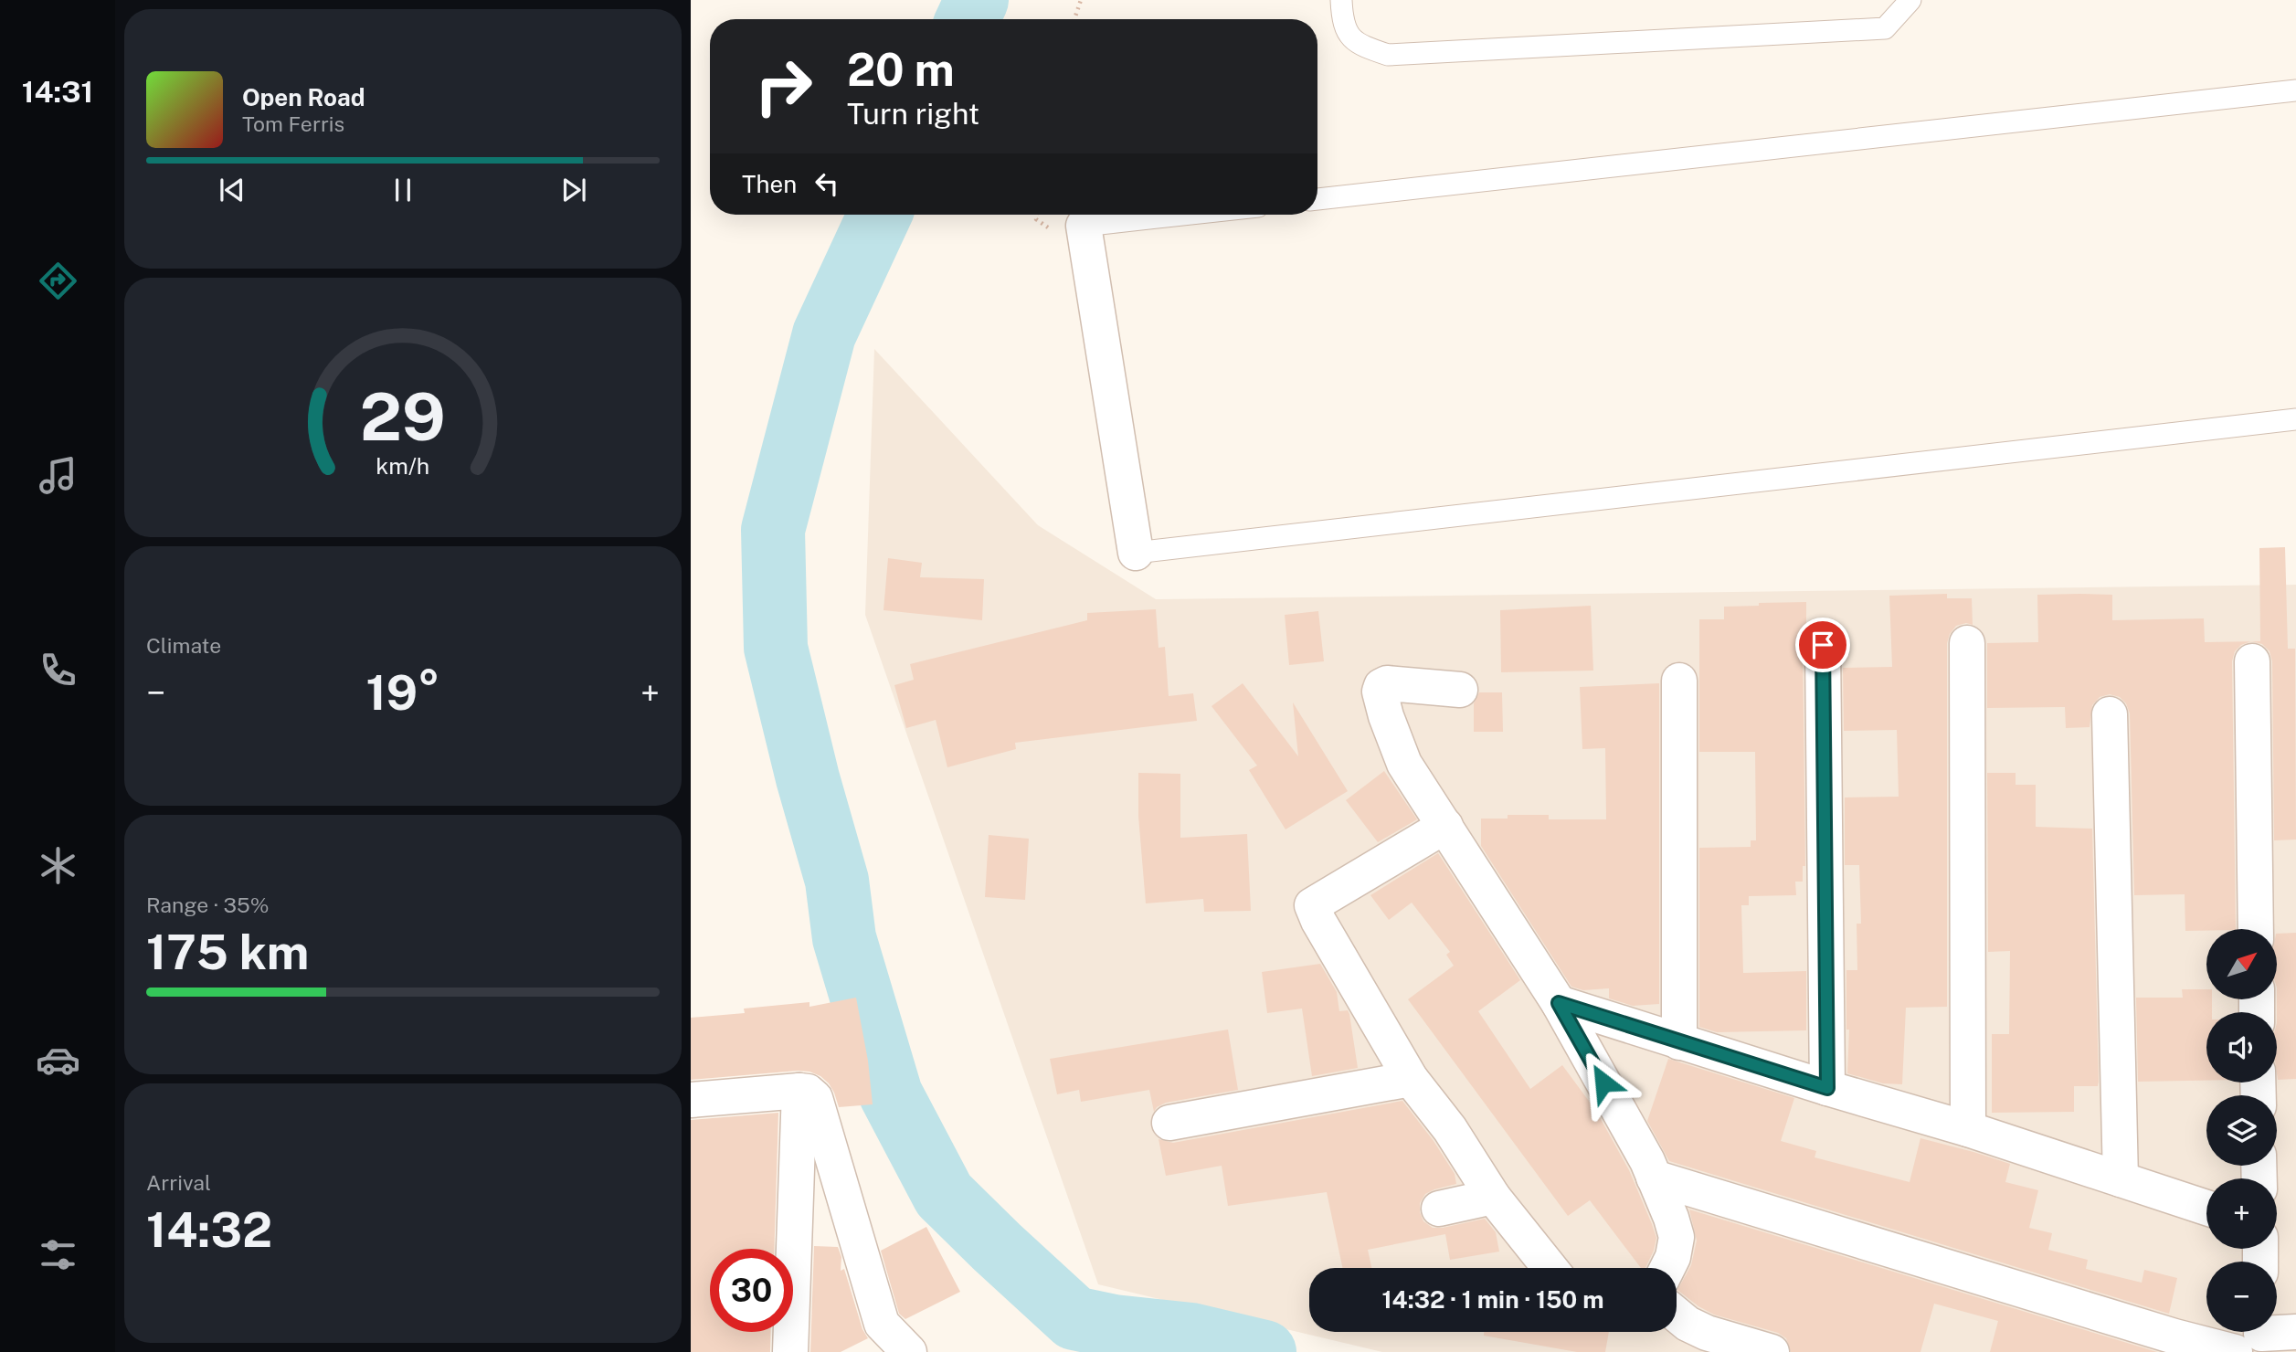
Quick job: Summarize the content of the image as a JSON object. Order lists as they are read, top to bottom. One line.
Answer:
{"north":"top right","page":{"tabs":"14:31","turn":["20 m","Turn right"],"song":["Open Road","Tom Ferris"],"then":"Then","tile":["Climate",["Range · 35%","175 km"],["Arrival","14:32"]],"heat":["−","19°","+"],"map_buttons":["+","−"],"limit":"30","trip":"14:32 · 1 min · 150 m","gauge":["29","km/h"]}}
